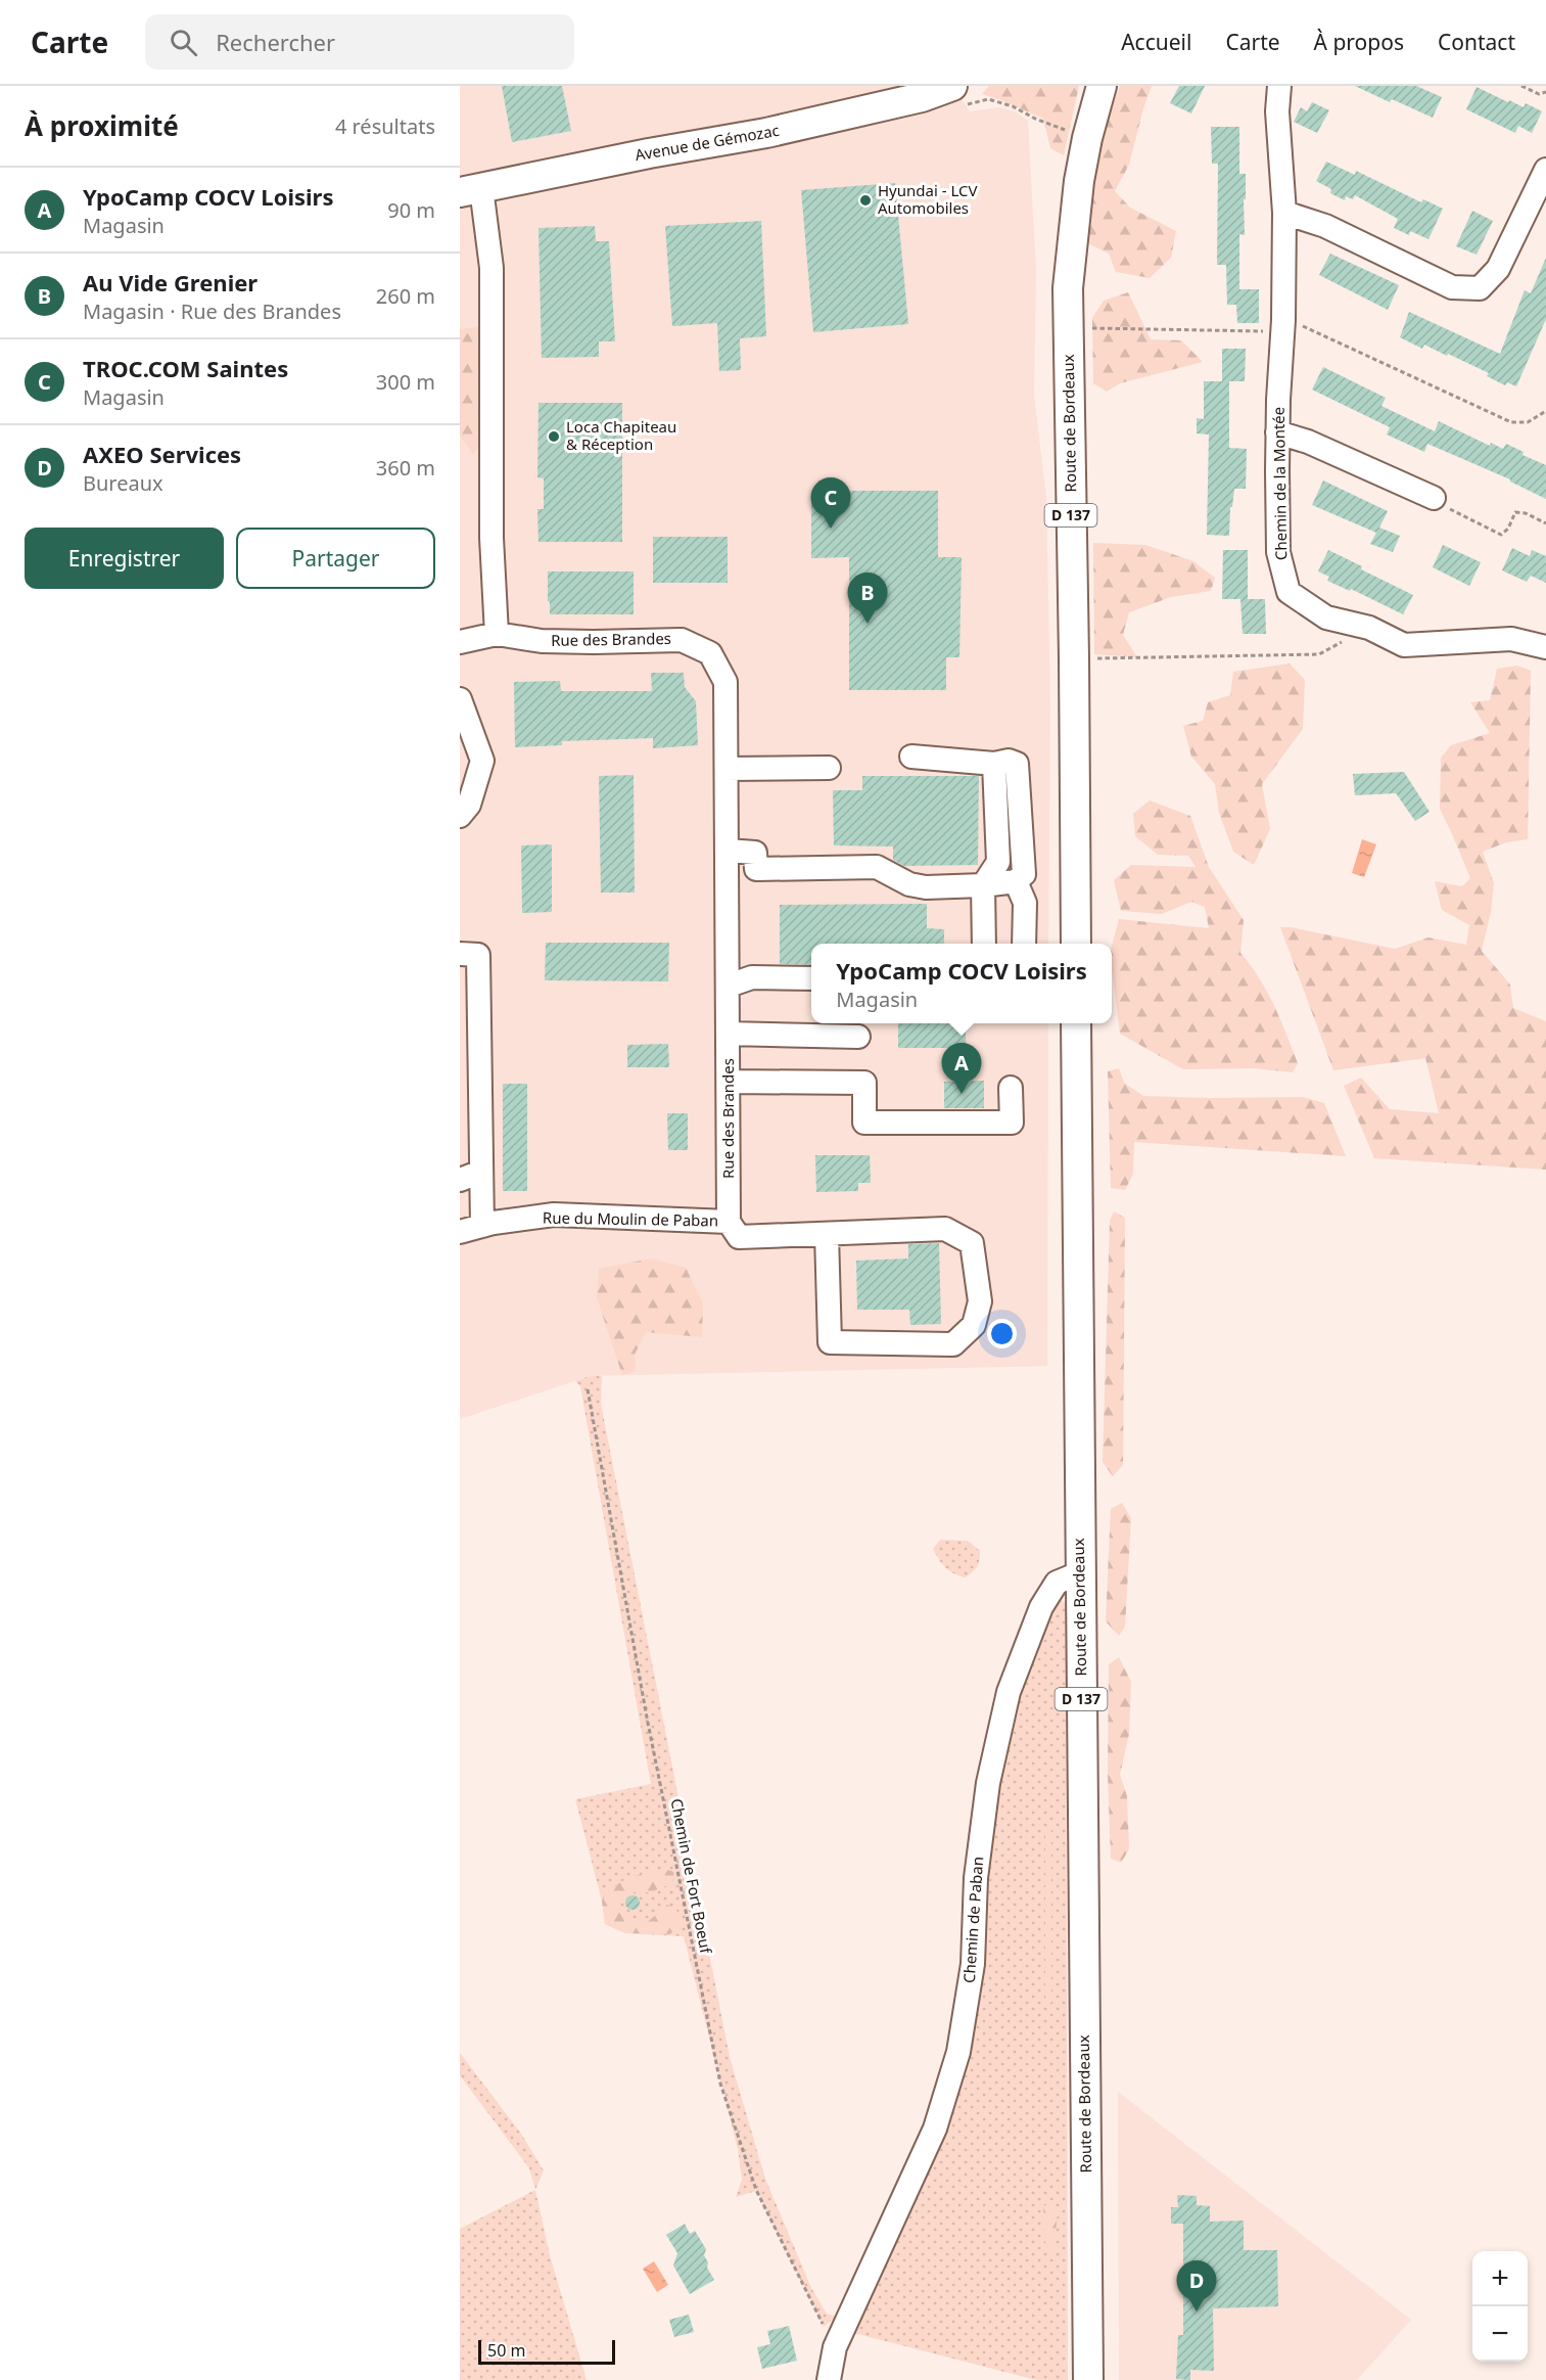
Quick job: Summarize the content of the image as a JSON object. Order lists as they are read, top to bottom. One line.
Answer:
{"streets":{"main road":["Avenue de Gémozac","Route de Bordeaux","D 137"],"street":["Chemin de la Montée","Rue des Brandes","Rue du Moulin de Paban","Chemin de Paban"],"path":["Chemin de Fort Boeuf"]},"crossings":[["Route de Bordeaux","Chemin de Paban"],["Rue des Brandes","Rue du Moulin de Paban"],["Chemin de Fort Boeuf","Chemin de Paban"]],"places":["Hyundai - LCV Automobiles","Loca Chapiteau & Réception"],"scale_bar":"50 m","page":{"header":"Carte","search":"Rechercher","nav":["Accueil","Carte","À propos","Contact"],"heading":["À proximité","4 résultats"],"list":[{"mark":"A","name":"YpoCamp COCV Loisirs","note":"Magasin","value":"90 m"},{"mark":"B","name":"Au Vide Grenier","note":"Magasin · Rue des Brandes","value":"260 m"},{"mark":"C","name":"TROC.COM Saintes","note":"Magasin","value":"300 m"},{"mark":"D","name":"AXEO Services","note":"Bureaux","value":"360 m"}],"pins":["C","B","A","D"],"buttons":["Enregistrer","Partager"],"popup":["YpoCamp COCV Loisirs","Magasin"],"map_buttons":["+","−"],"scale":"50 m"}}
